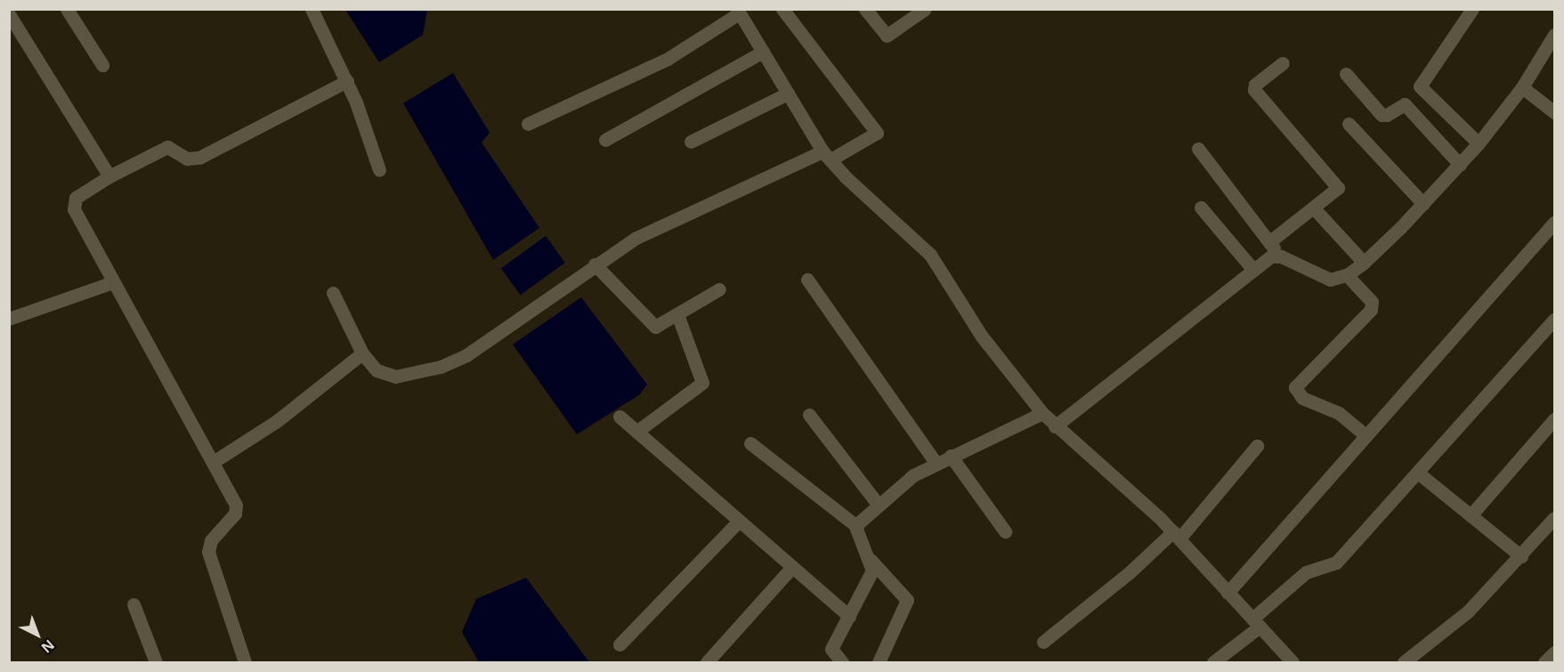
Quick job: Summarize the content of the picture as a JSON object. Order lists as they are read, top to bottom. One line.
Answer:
{"north":"bottom right"}
